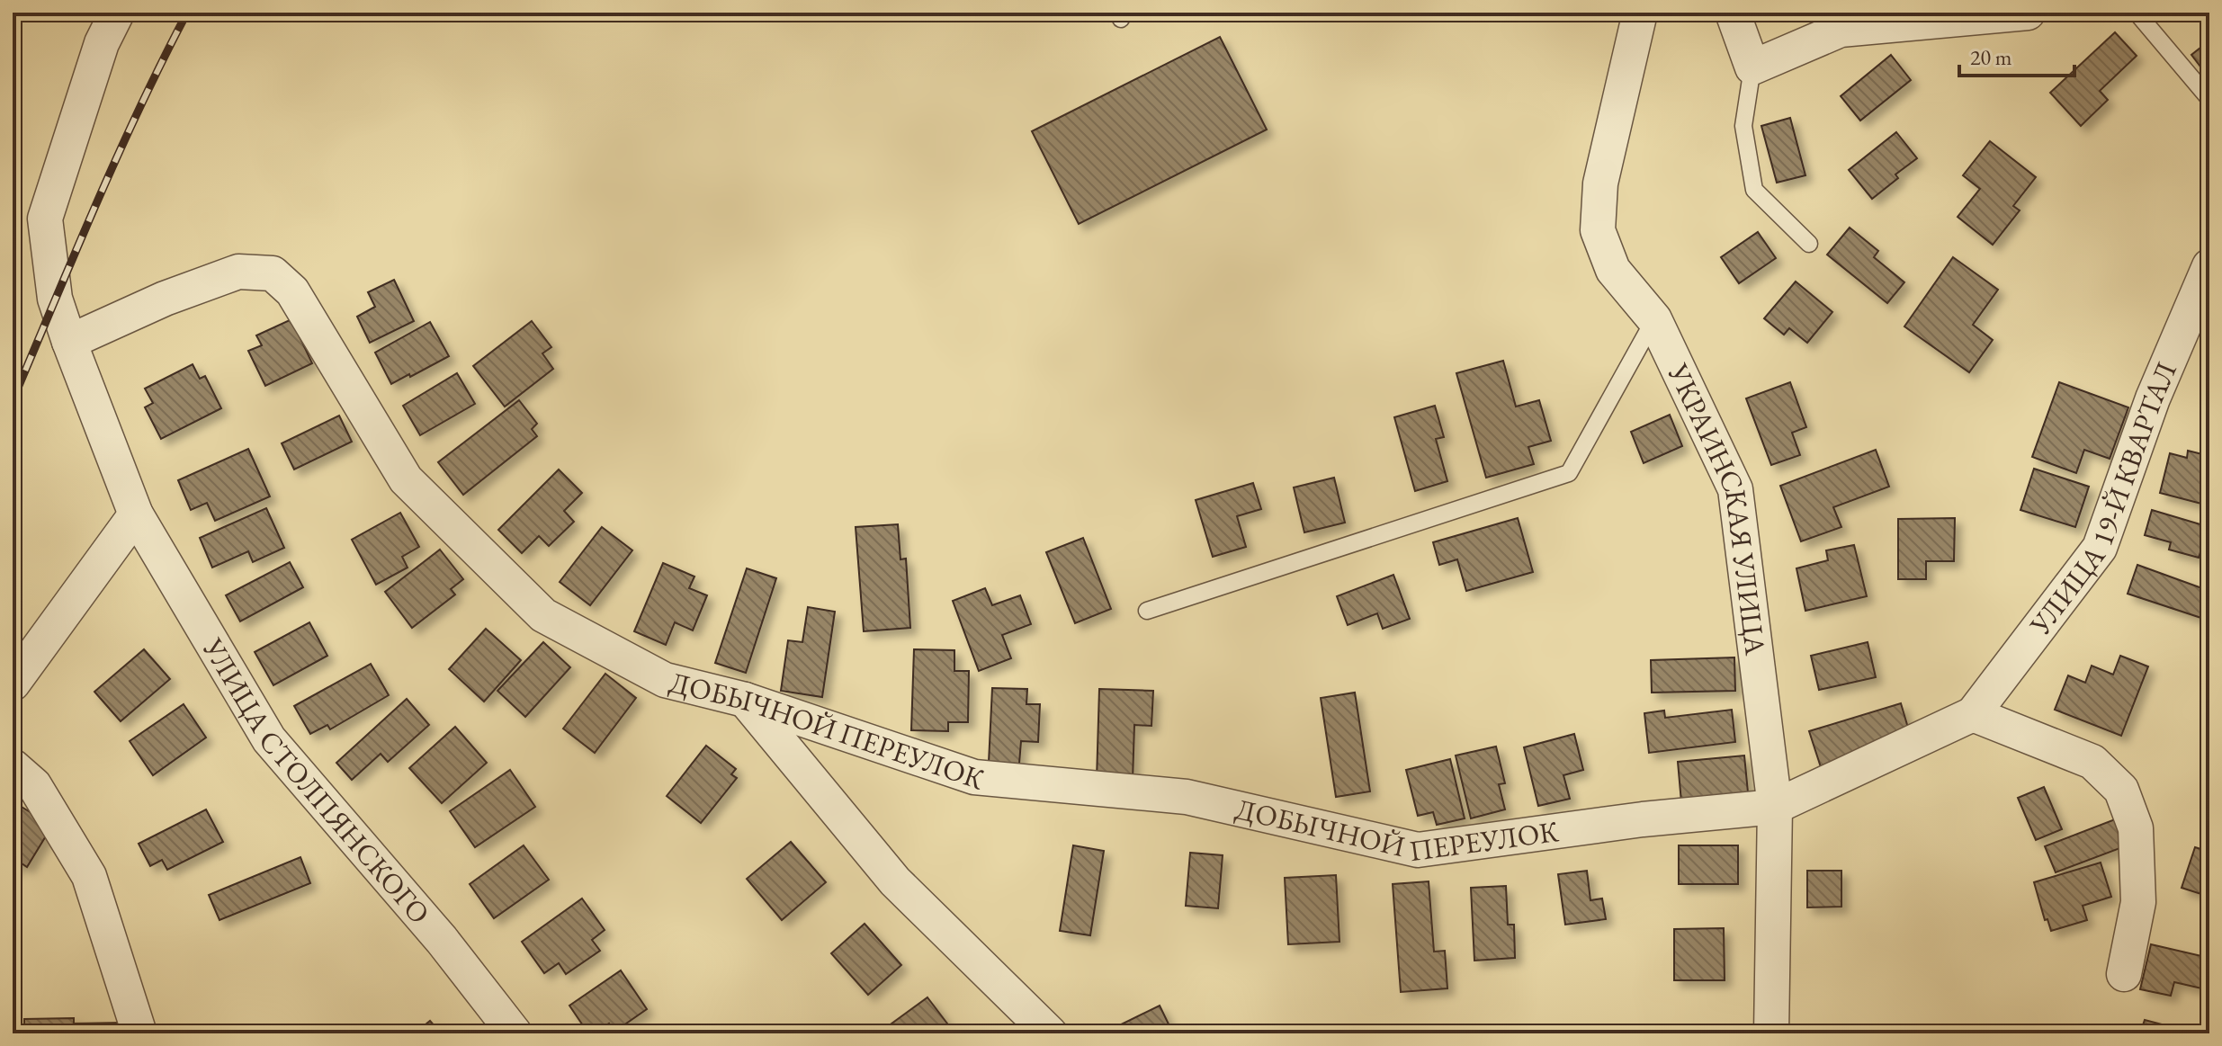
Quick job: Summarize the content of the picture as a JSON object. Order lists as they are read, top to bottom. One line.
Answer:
{"streets":{"street":["УЛИЦА 19-Й КВАРТАЛ","УКРАИНСКАЯ УЛИЦА","ДОБЫЧНОЙ ПЕРЕУЛОК","УЛИЦА СТОЛПЯНСКОГО"]},"crossings":[["УЛИЦА 19-Й КВАРТАЛ","ДОБЫЧНОЙ ПЕРЕУЛОК"],["УКРАИНСКАЯ УЛИЦА","ДОБЫЧНОЙ ПЕРЕУЛОК"],["ДОБЫЧНОЙ ПЕРЕУЛОК","УЛИЦА СТОЛПЯНСКОГО"]],"scale_bar":"20 m"}
